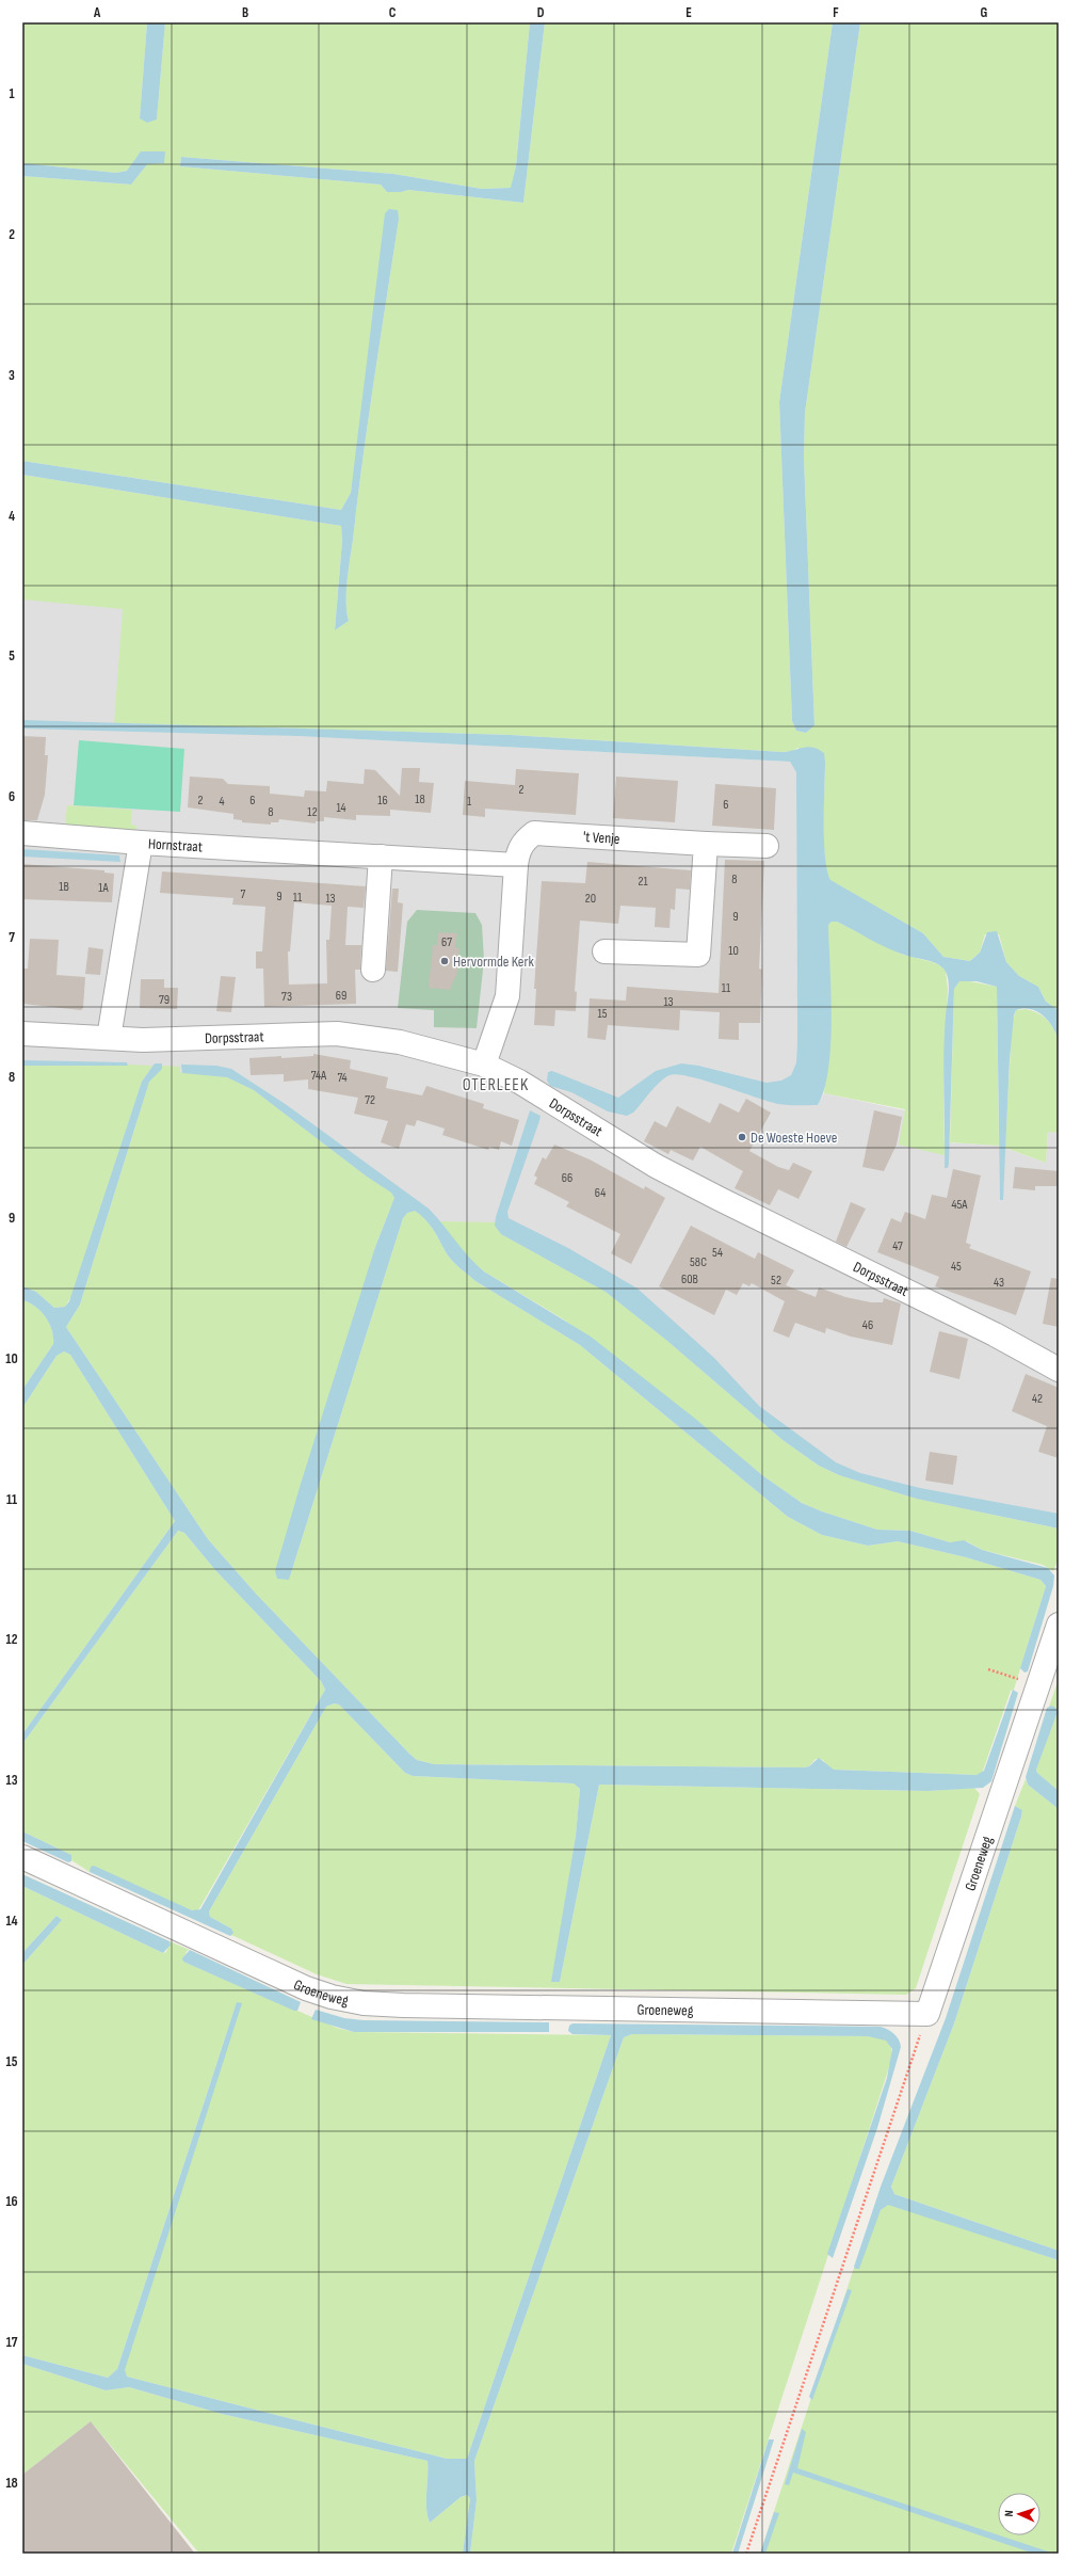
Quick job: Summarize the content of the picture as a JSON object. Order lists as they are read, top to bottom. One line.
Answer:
{"streets":{"street":["'t Venje","Hornstraat","Dorpsstraat","Groeneweg"]},"crossings":[["'t Venje","Hornstraat"],["'t Venje","Dorpsstraat"],["Hornstraat","Dorpsstraat"]],"districts":["OTERLEEK"],"places":["Hervormde Kerk","De Woeste Hoeve"],"house_numbers":["2","18","2","6","16","4","1","6","14","8","12","8","21","1B","1A","7","9","11","13","20","9","67","10","11","69","73","79","13","15","74A","74","72","66","64","45A","47","54","58C","45","60B","52","43","46","42"],"north":"left","grid":{"columns":["A","B","C","D","E","F","G"],"rows":["1","2","3","4","5","6","7","8","9","10","11","12","13","14","15","16","17","18"]}}
